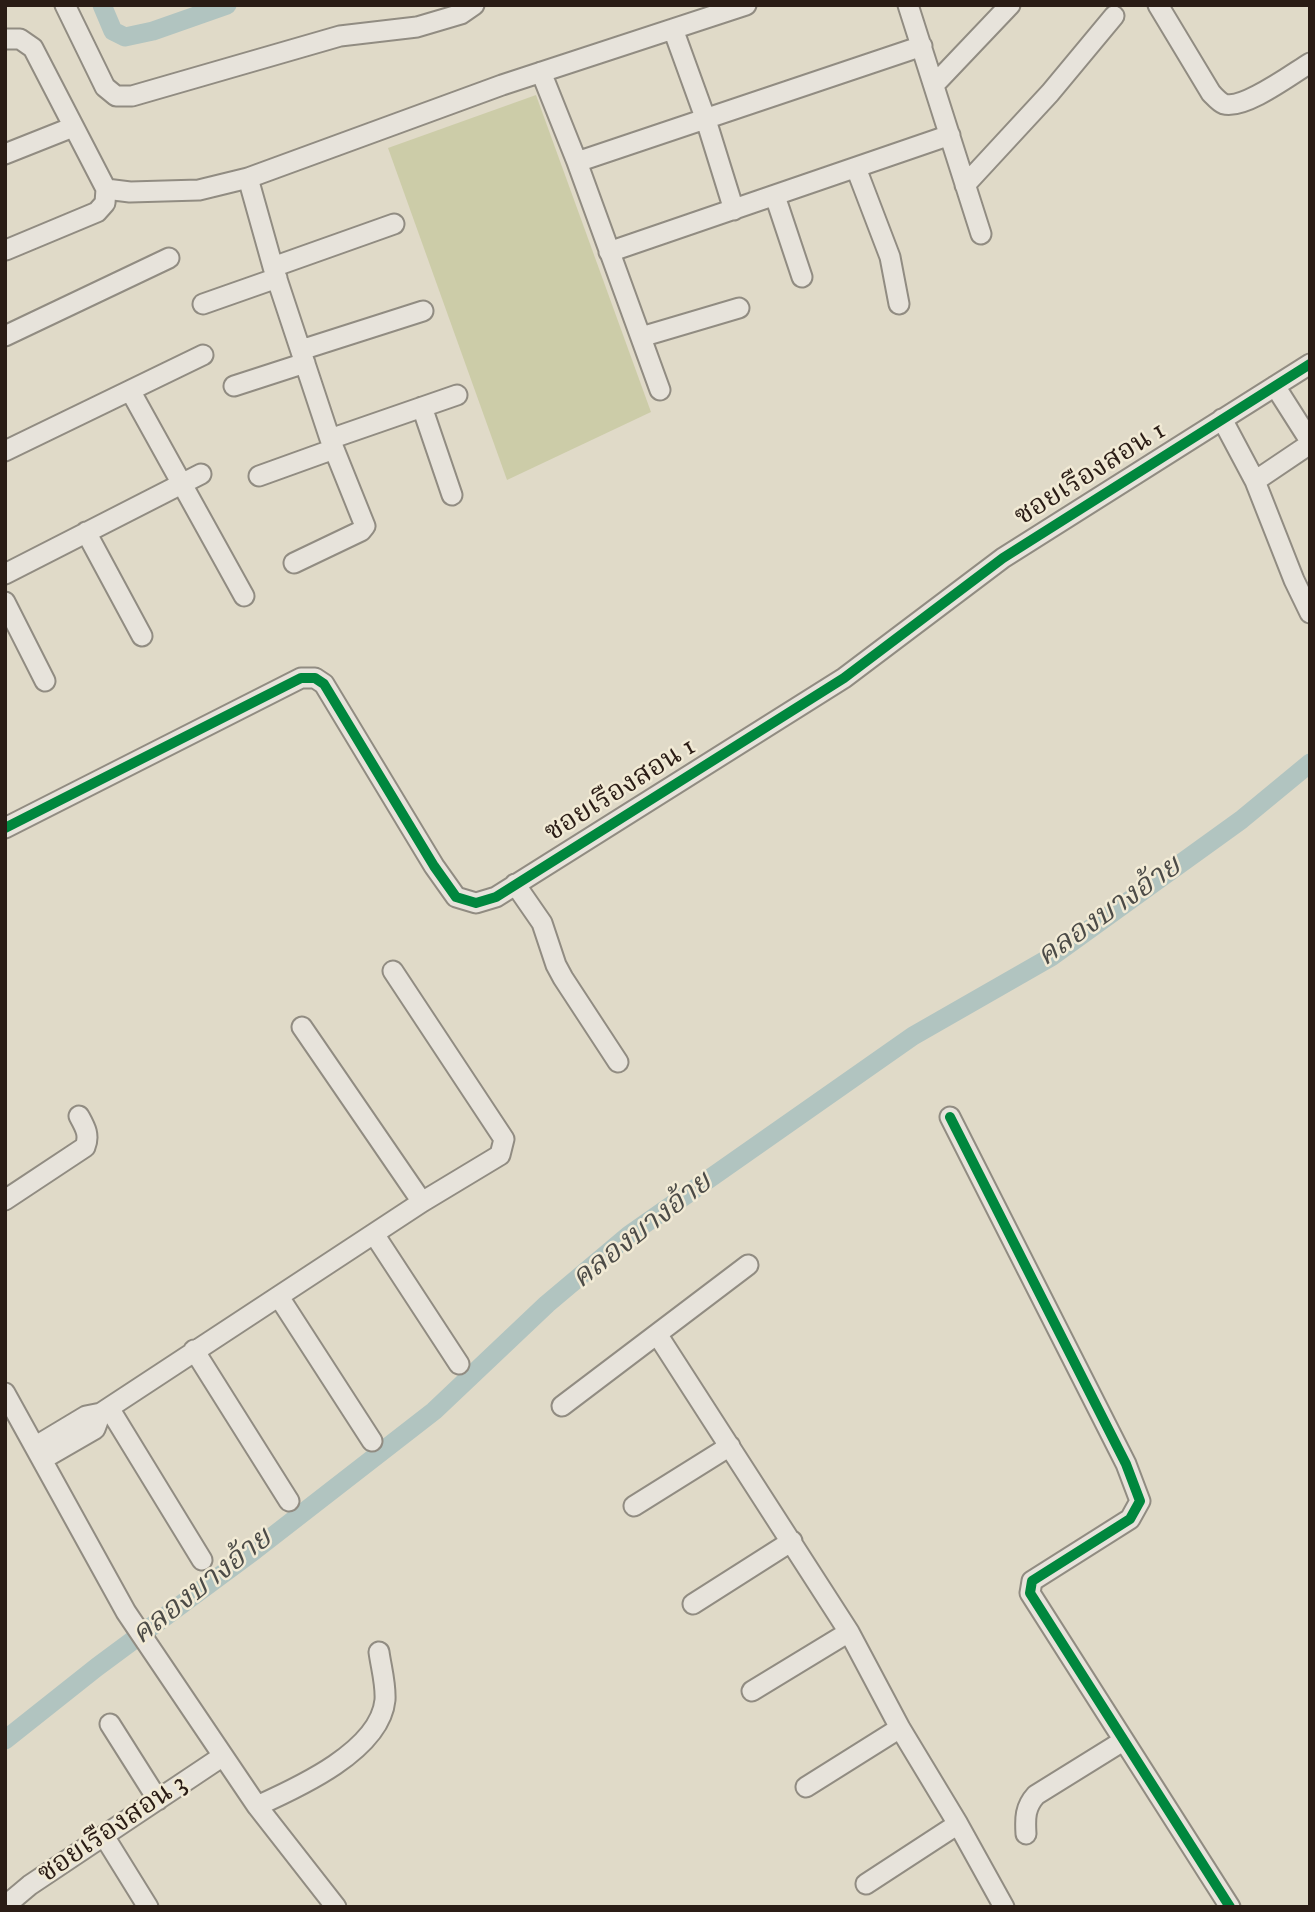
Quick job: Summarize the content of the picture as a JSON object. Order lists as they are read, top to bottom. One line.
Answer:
{"streets":{"street":["ซอยเรืองสอน 1","ซอยเรืองสอน 3"]},"water":["คลองบางอ้าย"]}
